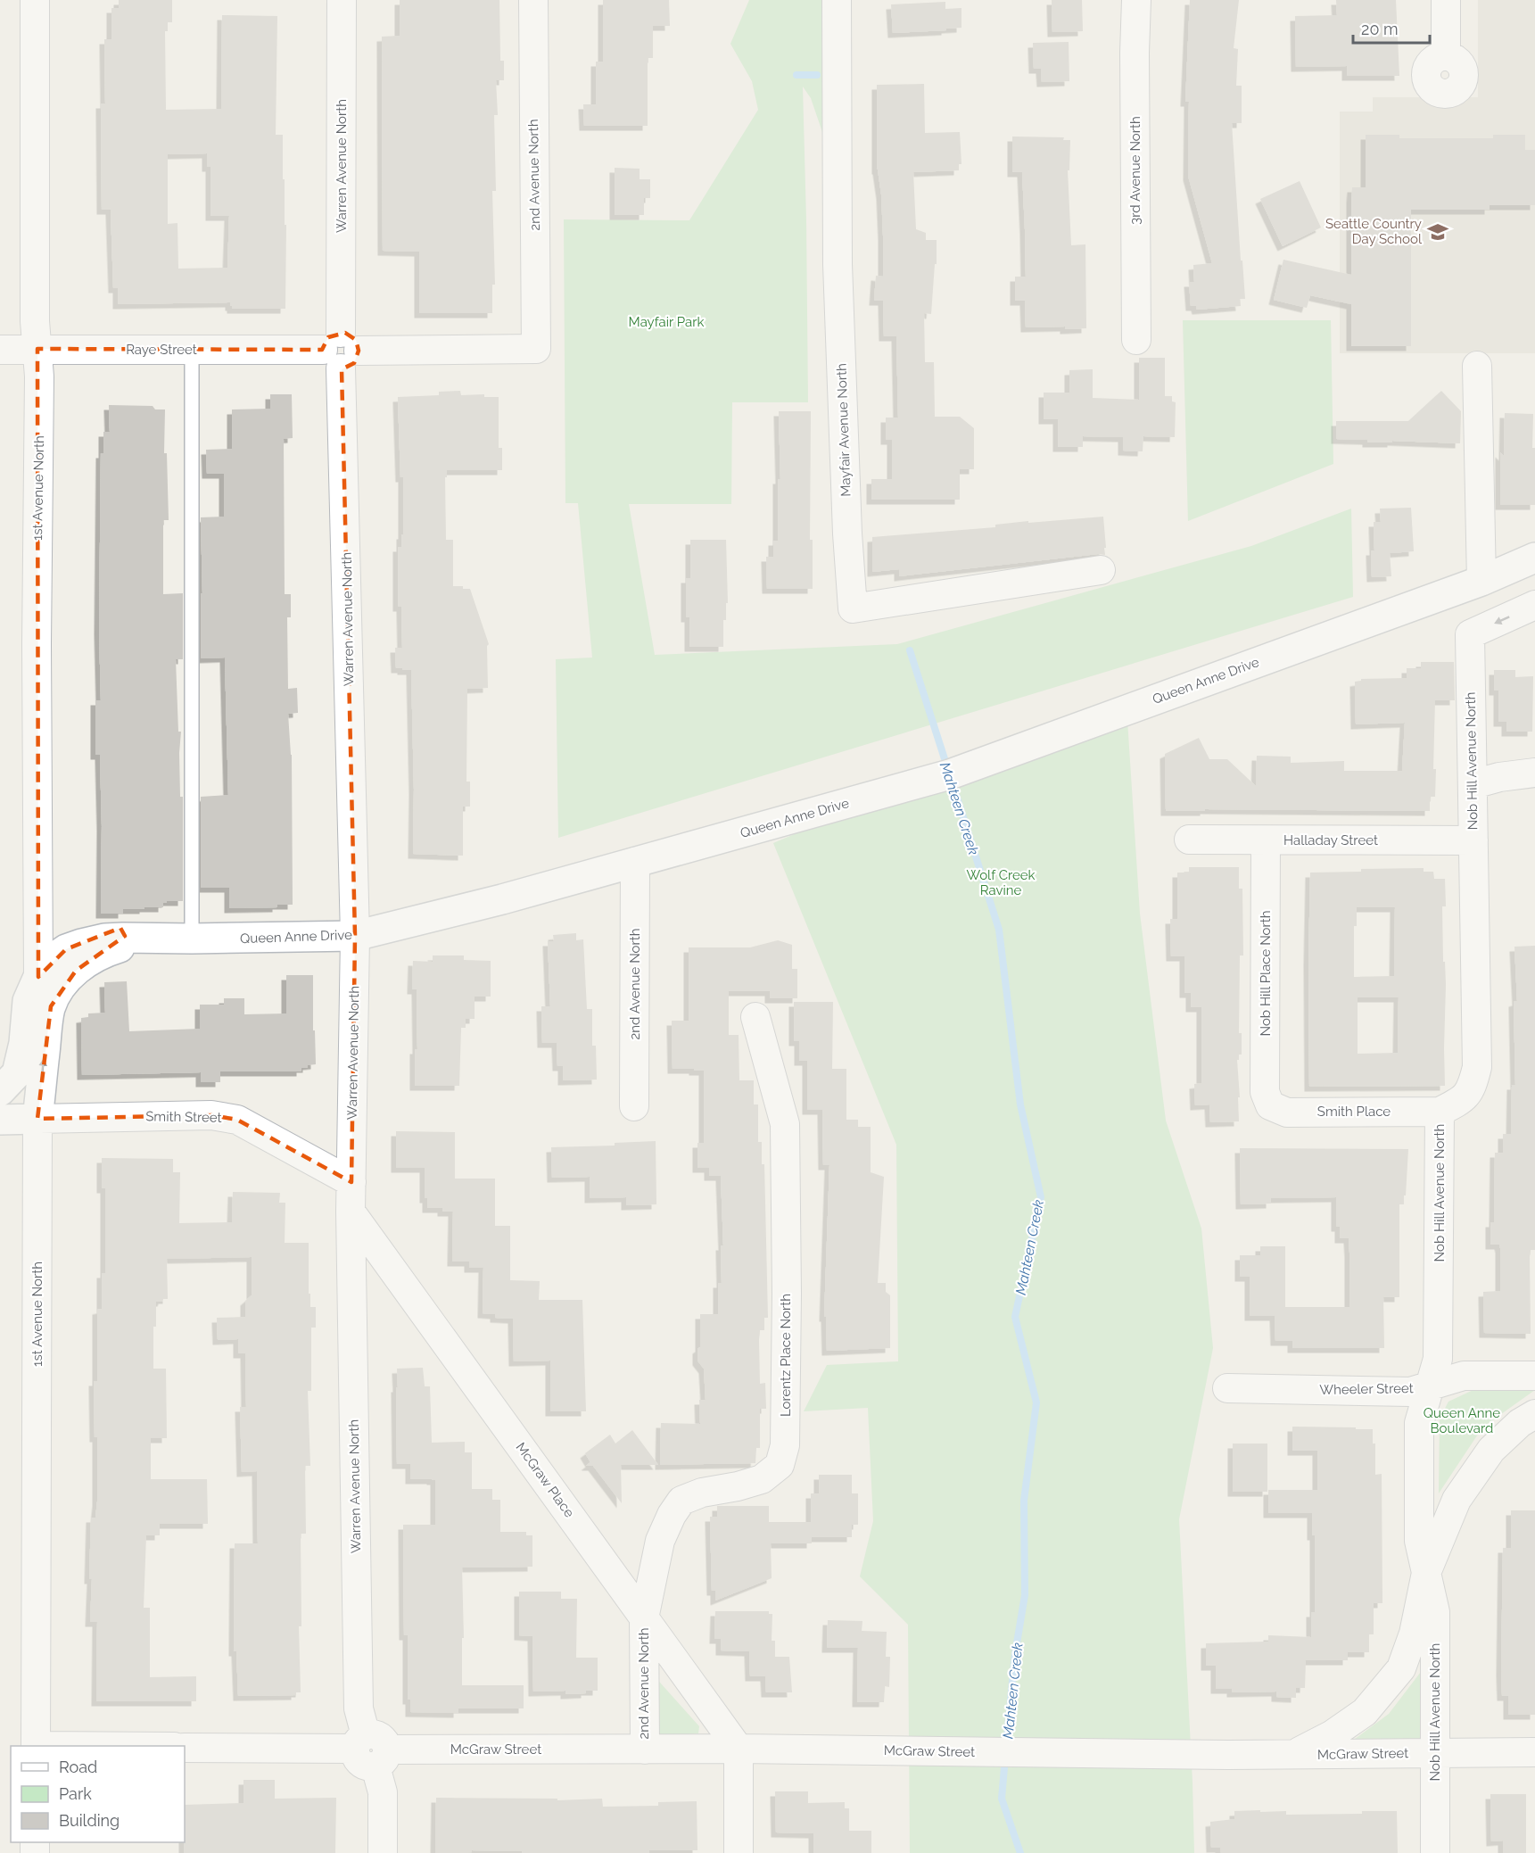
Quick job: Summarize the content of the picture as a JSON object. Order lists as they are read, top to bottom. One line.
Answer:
{"streets":{"main road":["1st Avenue North","Queen Anne Drive","Smith Street"],"street":["Warren Avenue North","3rd Avenue North","2nd Avenue North","Raye Street","Mayfair Avenue North","Nob Hill Avenue North","Halladay Street","Nob Hill Place North","Smith Place","Lorentz Place North","Wheeler Street","McGraw Place","McGraw Street"]},"crossings":[["Warren Avenue North","Raye Street"],["Warren Avenue North","Queen Anne Drive"],["Warren Avenue North","Smith Street"],["Warren Avenue North","McGraw Place"],["Warren Avenue North","McGraw Street"],["2nd Avenue North","Raye Street"],["2nd Avenue North","Queen Anne Drive"],["2nd Avenue North","Lorentz Place North"],["2nd Avenue North","McGraw Place"],["2nd Avenue North","McGraw Street"],["Raye Street","1st Avenue North"],["1st Avenue North","Queen Anne Drive"],["1st Avenue North","Smith Street"],["Nob Hill Avenue North","Halladay Street"],["Nob Hill Avenue North","Smith Place"],["Nob Hill Avenue North","Wheeler Street"],["Nob Hill Avenue North","McGraw Street"],["Halladay Street","Nob Hill Place North"],["Nob Hill Place North","Smith Place"],["Lorentz Place North","McGraw Place"],["McGraw Place","McGraw Street"]],"water":["Mahteen Creek"],"parks":["Mayfair Park","Wolf Creek Ravine","Queen Anne Boulevard"],"places":{"school or university":["Seattle Country Day School"]},"legend":["Road","Park","Building"],"scale_bar":"20 m"}
